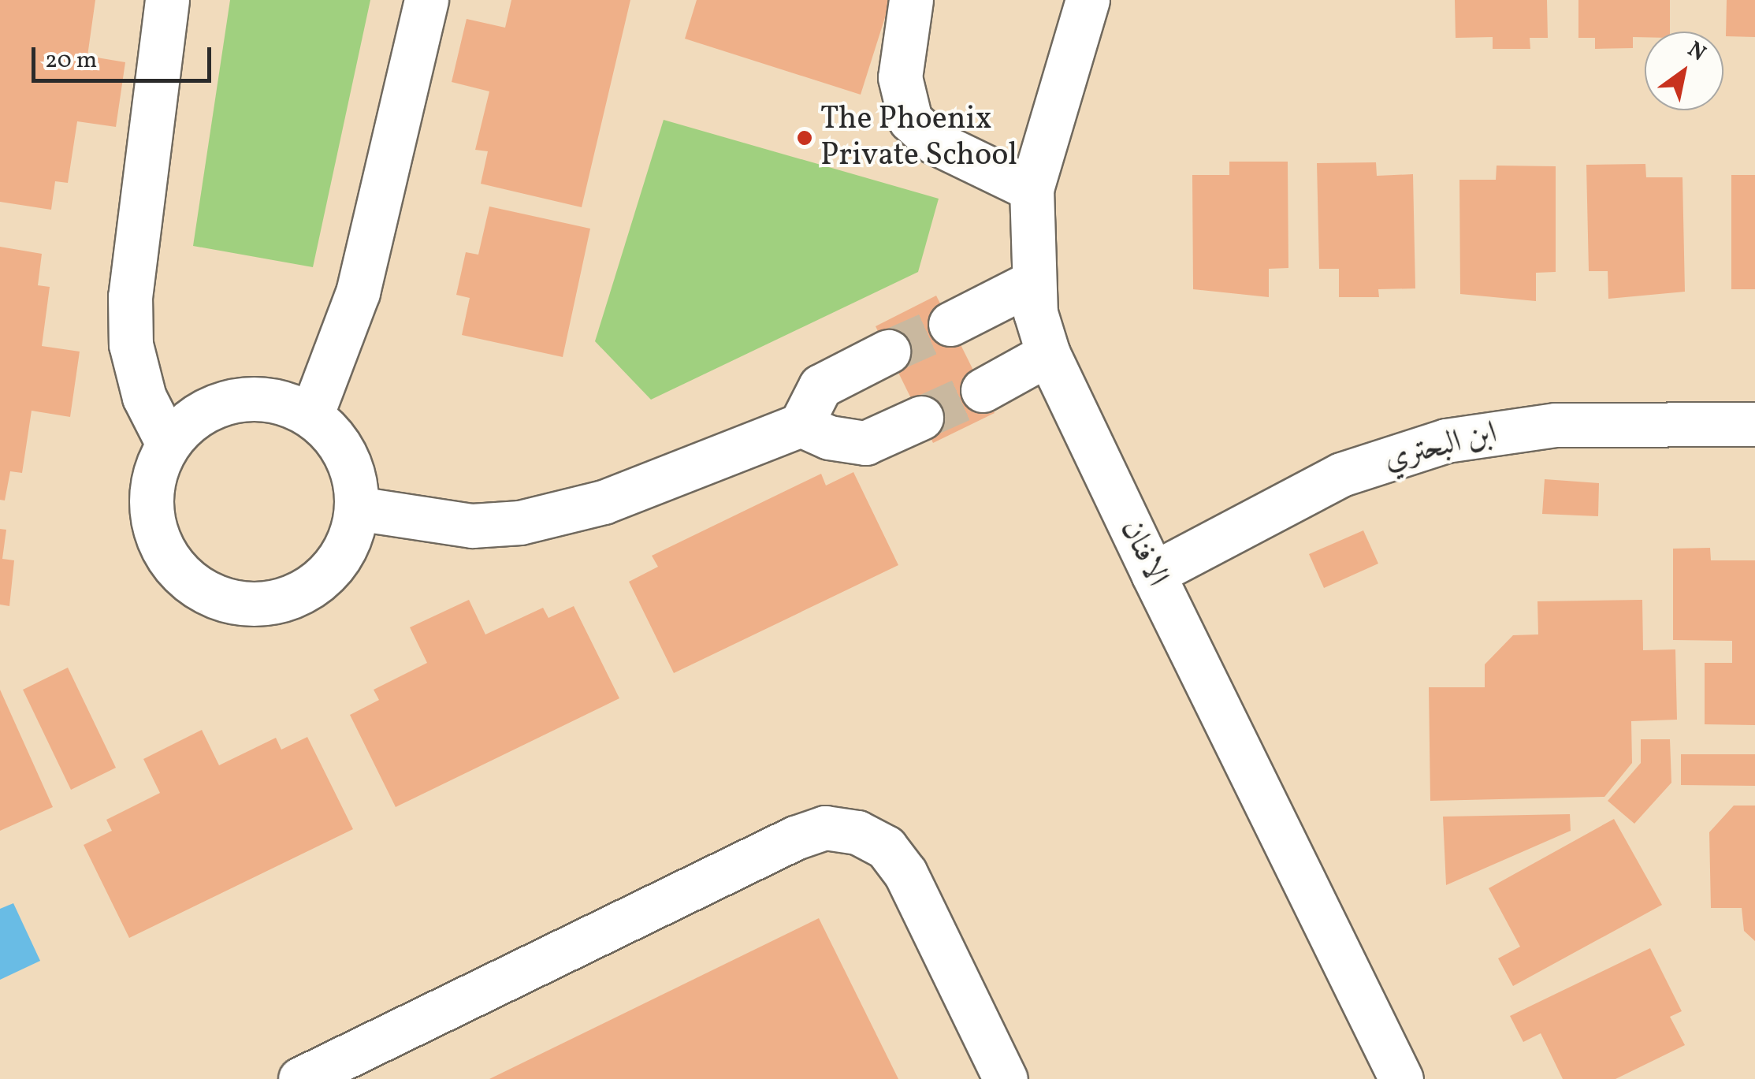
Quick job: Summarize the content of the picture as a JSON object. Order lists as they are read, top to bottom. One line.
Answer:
{"streets":{"street":["ابن البحتري","الافنان"]},"crossings":[["ابن البحتري","الافنان"]],"places":["The Phoenix Private School"],"scale_bar":"20 m","north":"top right"}
